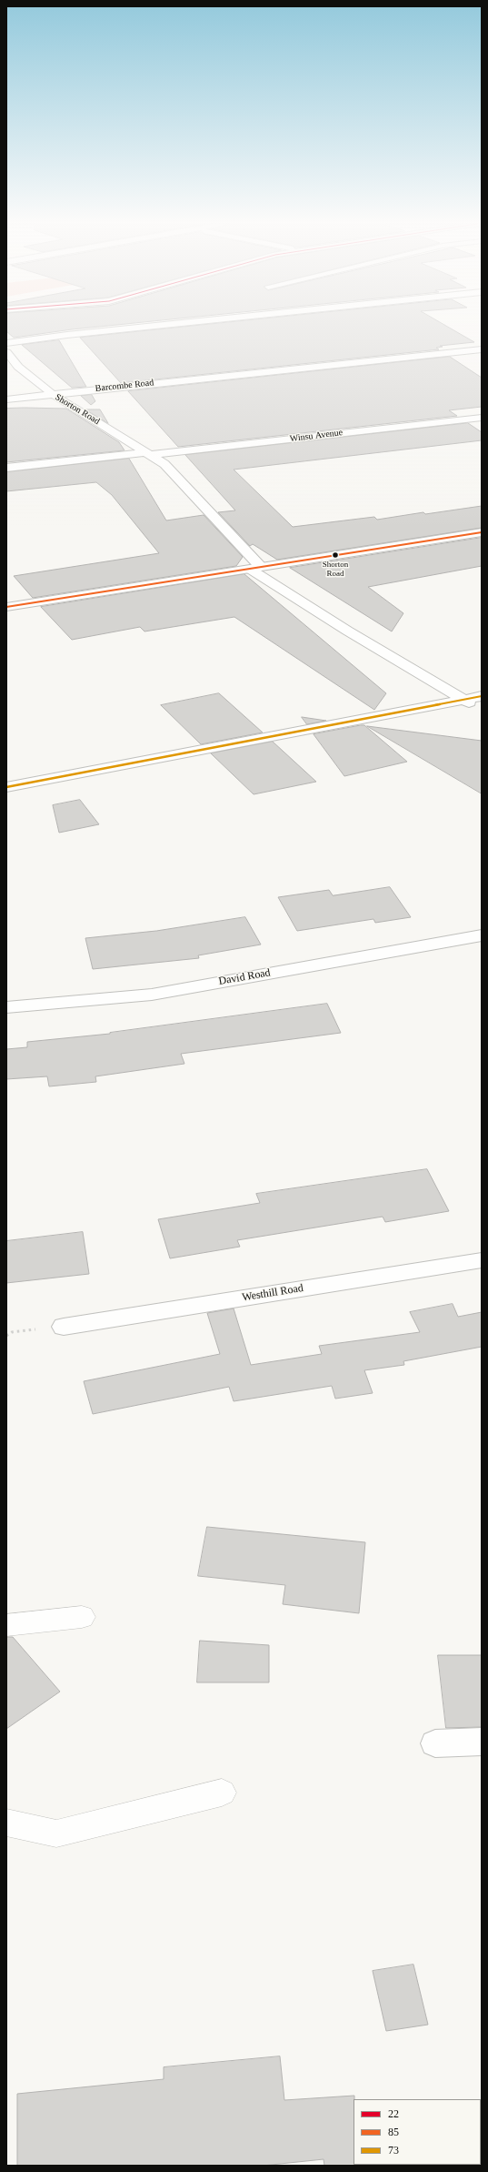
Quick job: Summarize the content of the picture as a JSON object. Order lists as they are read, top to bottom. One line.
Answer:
{"streets":{"street":["Barcombe Road","Shorton Road","Winsu Avenue","David Road","Westhill Road"]},"crossings":[["Barcombe Road","Shorton Road"],["Shorton Road","Winsu Avenue"]],"places":["Shorton Road"],"lines":["transit line 85","transit line 73"],"legend":["22","85","73"]}
